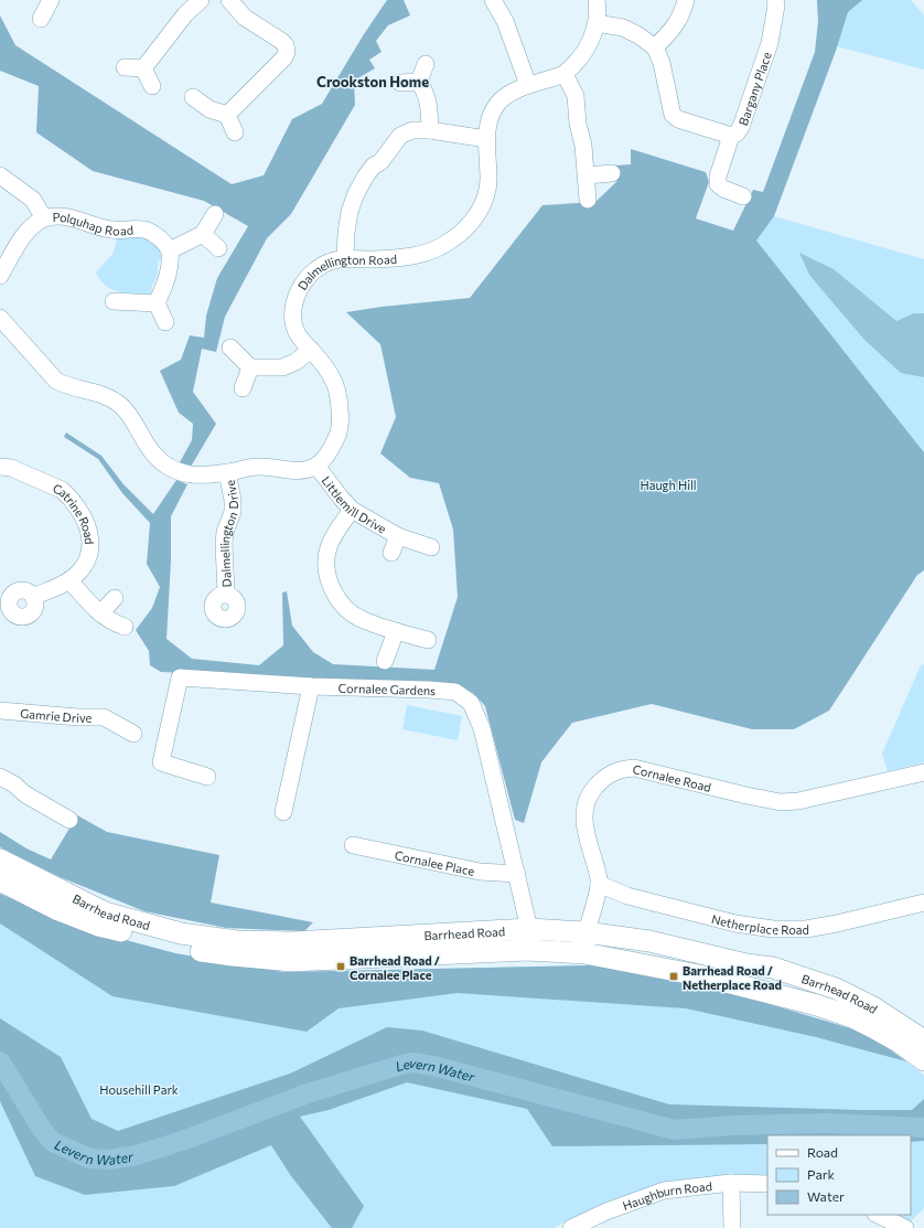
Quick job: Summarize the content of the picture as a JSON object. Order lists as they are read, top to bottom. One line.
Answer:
{"streets":{"main road":["Barrhead Road"],"street":["Bargany Place","Polquhap Road","Dalmellington Road","Littlemill Drive","Catrine Road","Dalmellington Drive","Cornalee Gardens","Gamrie Drive","Cornalee Road","Cornalee Place","Netherplace Road","Haughburn Road"]},"crossings":[["Dalmellington Road","Littlemill Drive"],["Cornalee Gardens","Cornalee Place"],["Cornalee Gardens","Barrhead Road"],["Cornalee Road","Barrhead Road"],["Cornalee Road","Netherplace Road"]],"districts":["Crookston Home"],"water":["Levern Water"],"parks":["Haugh Hill","Househill Park"],"places":{"transit":["Barrhead Road / Cornalee Place","Barrhead Road / Netherplace Road"]},"legend":["Road","Park","Water"]}
